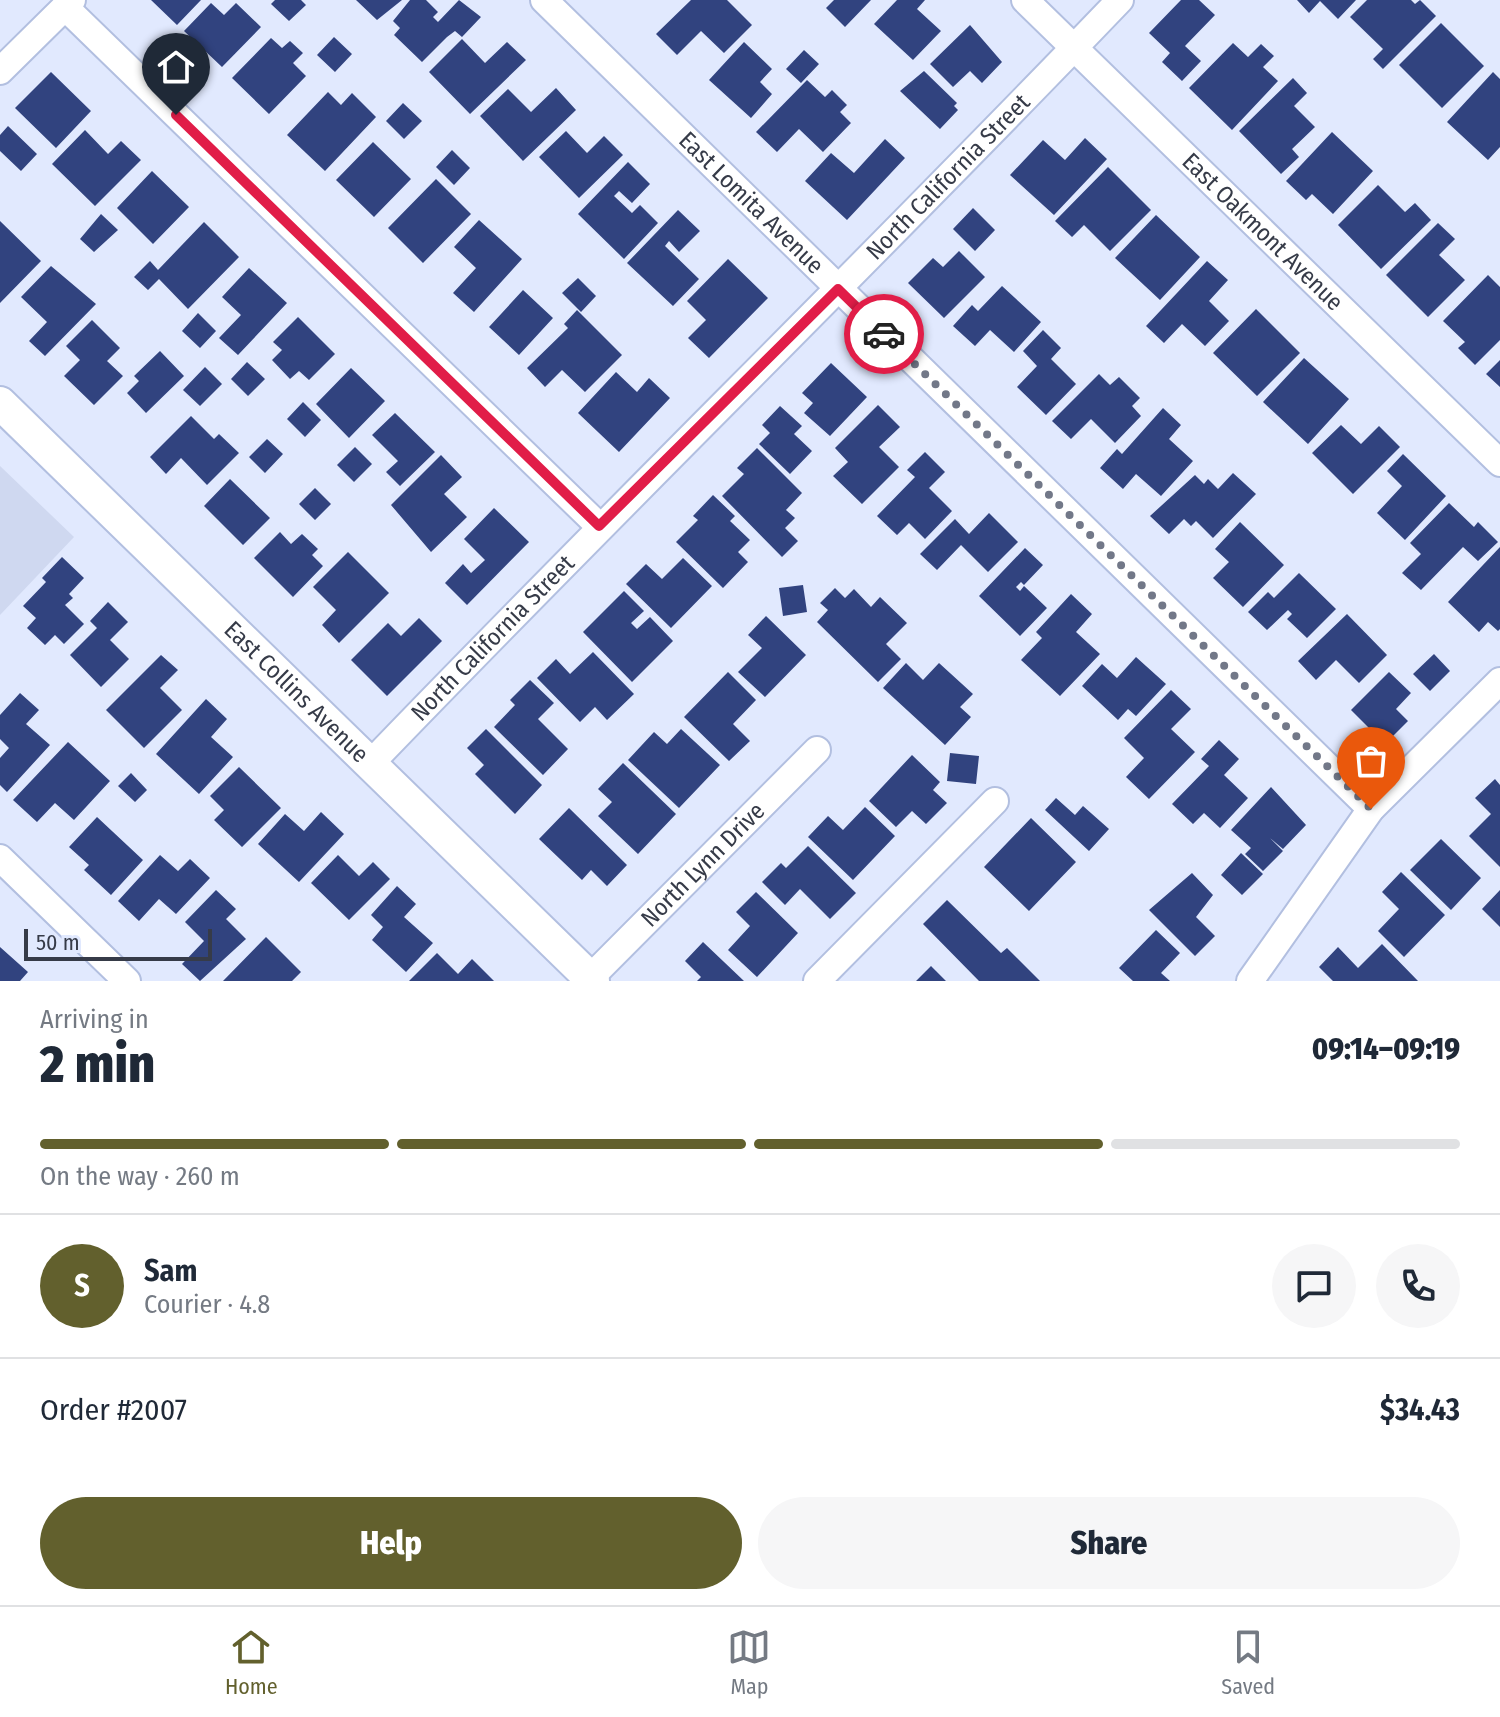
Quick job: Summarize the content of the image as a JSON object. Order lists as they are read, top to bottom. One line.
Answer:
{"streets":{"street":["North California Street","East Lomita Avenue","East Oakmont Avenue","East Collins Avenue","North Lynn Drive"]},"crossings":[["North California Street","East Lomita Avenue"],["North California Street","East Oakmont Avenue"],["North California Street","East Collins Avenue"],["East Collins Avenue","North Lynn Drive"]],"scale_bar":"50 m","page":{"scale":"50 m","heading":["2 min","Arriving in","09:14–09:19"],"panel":["Sam","Courier · 4.8","Order #2007","$34.43"],"bar":"On the way · 260 m","round":"S","buttons":["Help","Share"],"tabs":["Home","Map","Saved"]}}
